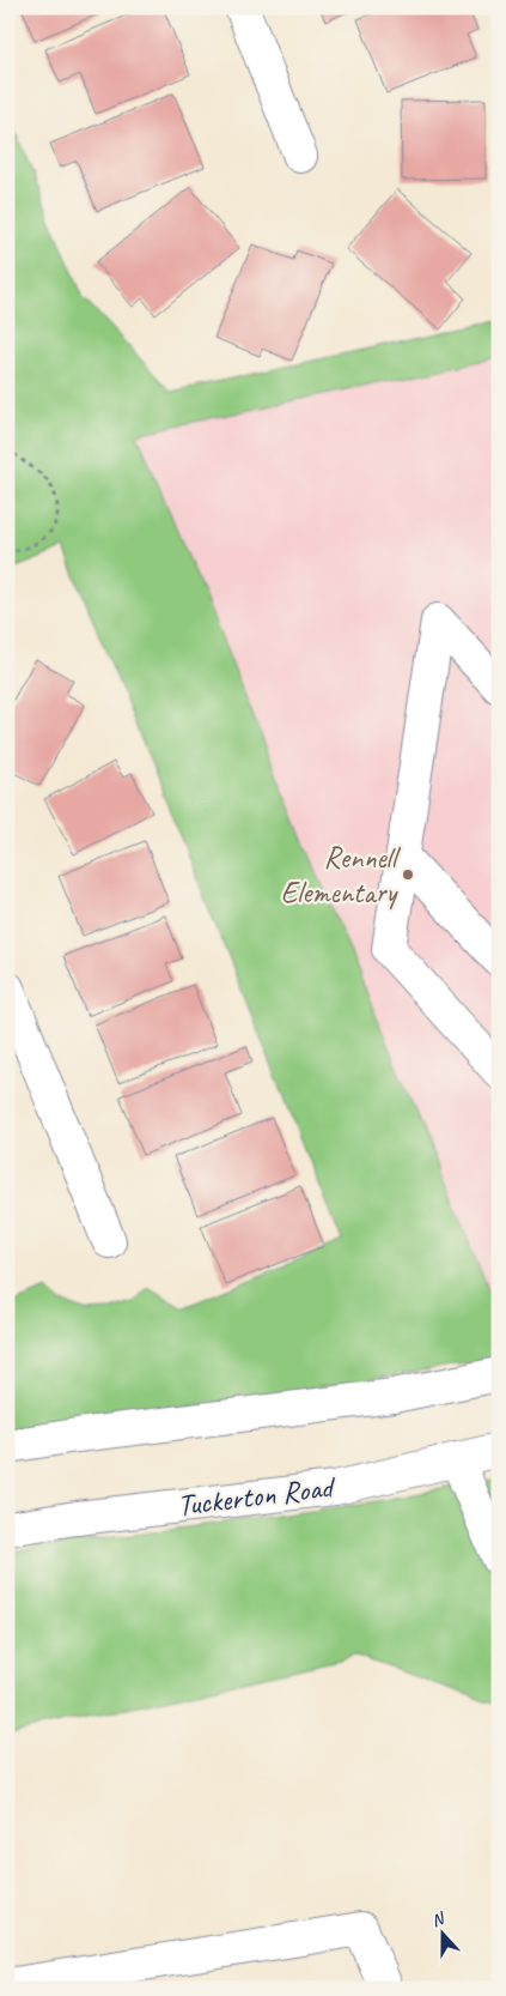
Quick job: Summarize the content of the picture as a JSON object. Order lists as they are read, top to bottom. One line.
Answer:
{"streets":{"main road":["Tuckerton Road"]},"places":["Rennell Elementary"],"north":"top"}
